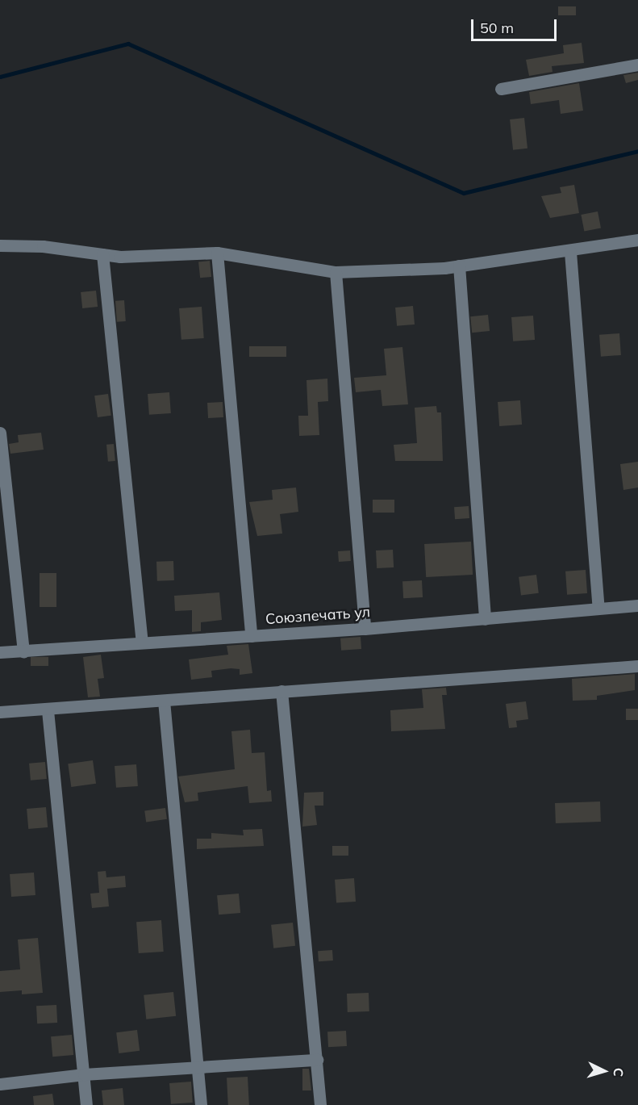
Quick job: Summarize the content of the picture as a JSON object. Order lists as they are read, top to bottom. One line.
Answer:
{"streets":{"street":["Союзпечать ул"]},"scale_bar":"50 m","north":"right"}
